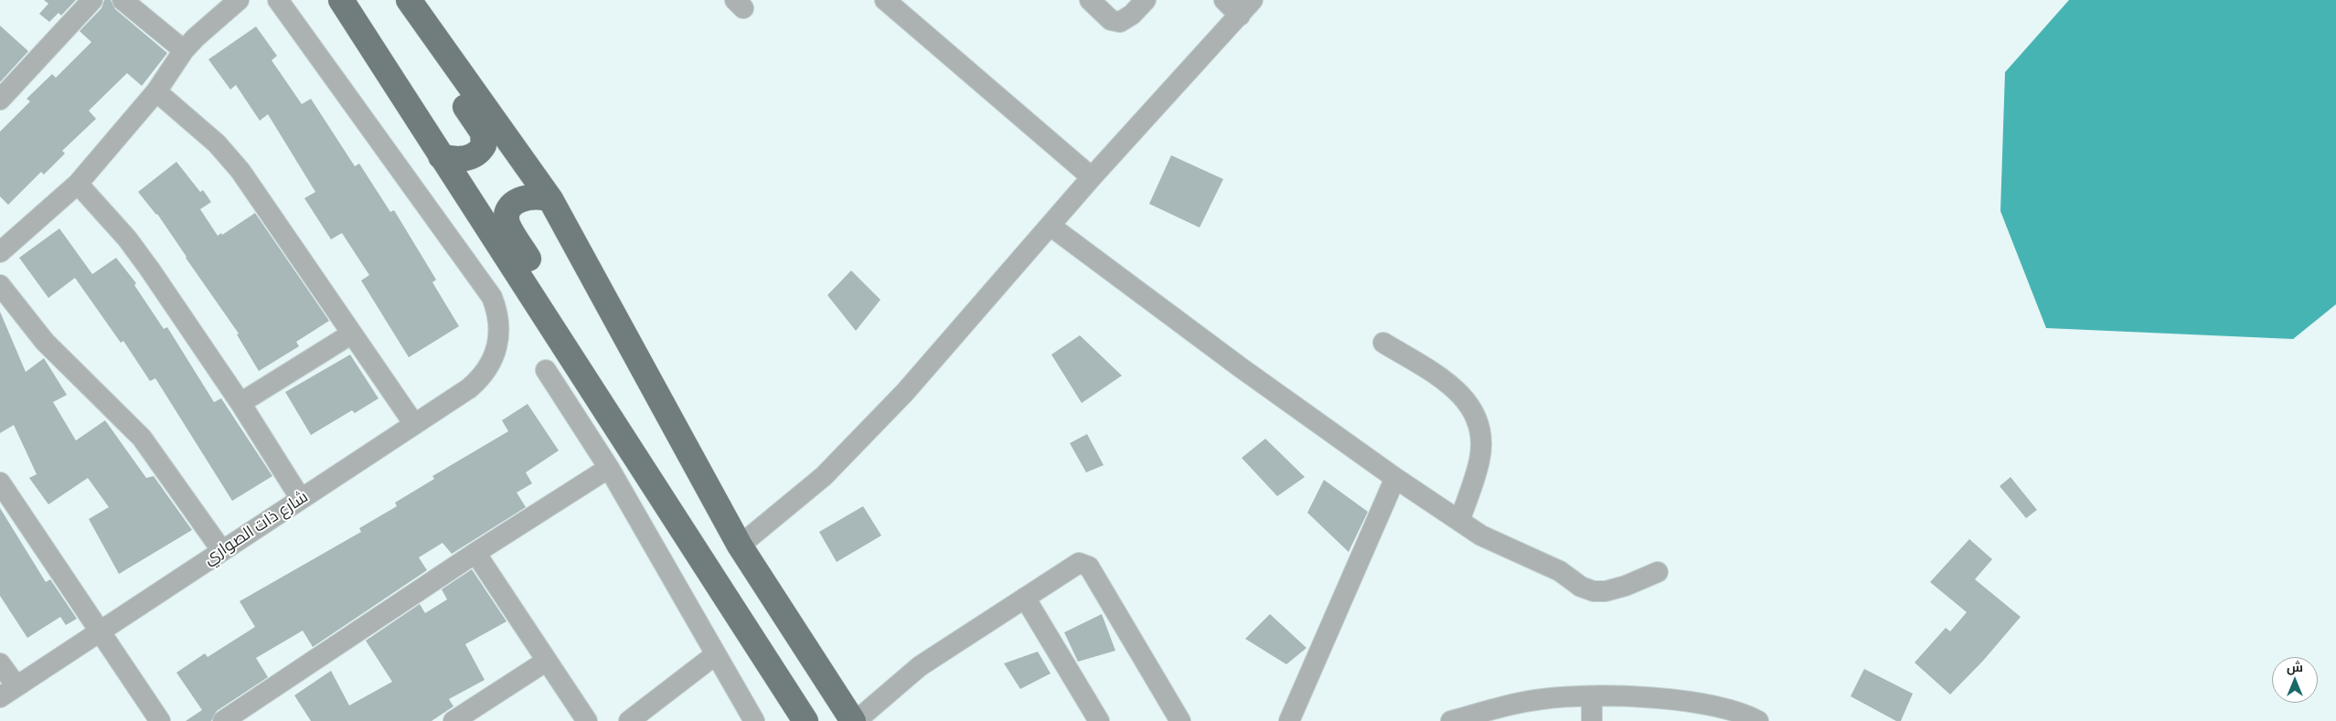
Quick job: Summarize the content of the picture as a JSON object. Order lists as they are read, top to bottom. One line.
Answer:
{"streets":{"street":["شارع ذات الصواري"]},"north":"top"}
